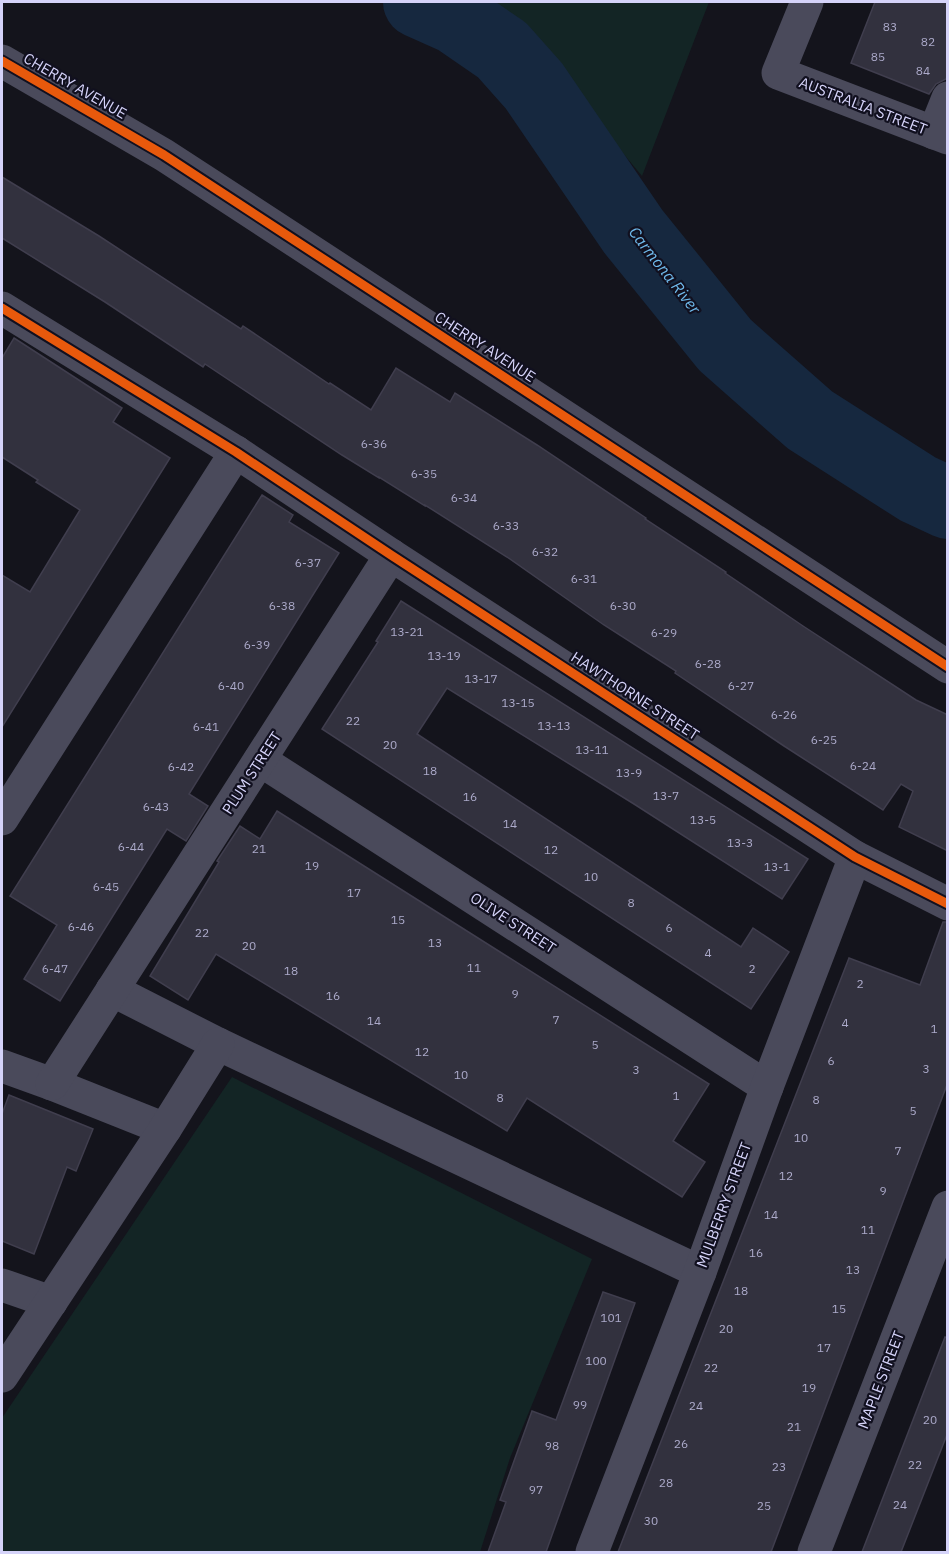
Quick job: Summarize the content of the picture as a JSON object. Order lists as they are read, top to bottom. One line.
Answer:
{"streets":{"street":["CHERRY AVENUE","AUSTRALIA STREET","HAWTHORNE STREET","PLUM STREET","OLIVE STREET","MULBERRY STREET","MAPLE STREET"]},"crossings":[["HAWTHORNE STREET","PLUM STREET"],["HAWTHORNE STREET","MULBERRY STREET"],["PLUM STREET","OLIVE STREET"],["OLIVE STREET","MULBERRY STREET"]],"water":["Carmona River"],"house_numbers":["83","82","85","84","6-36","6-35","6-34","6-33","6-32","6-37","6-31","6-38","6-30","13-21","6-29","6-39","13-19","6-28","13-17","6-40","6-27","13-15","6-26","22","13-13","6-41","6-25","20","13-11","6-24","6-42","18","13-9","13-7","16","6-43","13-5","14","13-3","6-44","21","12","19","13-1","10","6-45","17","8","15","6-46","6","22","13","20","4","11","6-47","2","18","2","9","16","7","14","4","1","5","12","6","3","3","10","1","8","8","5","10","7","12","9","14","11","16","13","18","15","101","20","17","100","22","19","99","24","20","21","26","98","22","23","28","97","24","25","30"]}
